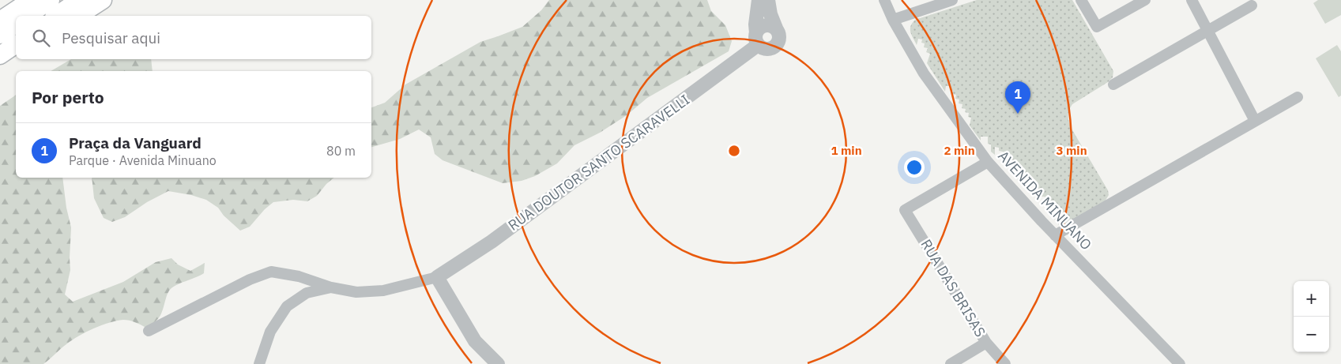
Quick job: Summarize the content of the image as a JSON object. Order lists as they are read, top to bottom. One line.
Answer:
{"streets":{"street":["RUA DOUTOR SANTO SCARAVELLI","AVENIDA MINUANO","RUA DAS BRISAS"]},"crossings":[["AVENIDA MINUANO","RUA DAS BRISAS"]],"page":{"search":"Pesquisar aqui","heading":"Por perto","pins":"1","list":[{"mark":"1","name":"Praça da Vanguard","note":"Parque · Avenida Minuano","value":"80 m"}],"map_buttons":["+","−"]},"rings":["1 min","2 min","3 min"]}
